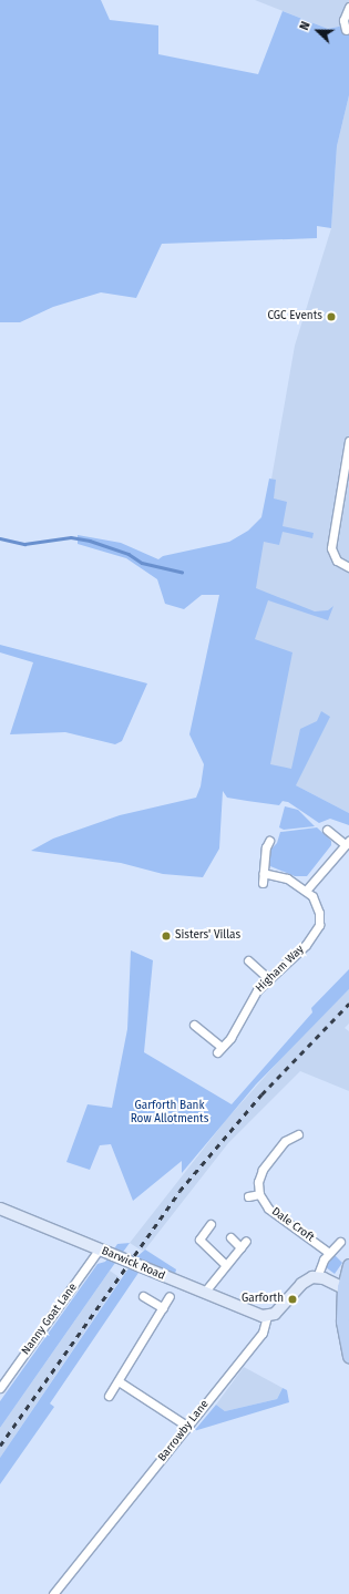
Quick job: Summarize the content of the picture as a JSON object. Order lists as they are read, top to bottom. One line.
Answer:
{"streets":{"street":["Higham Way","Dale Croft","Barwick Road","Nanny Goat Lane","Barrowby Lane"]},"crossings":[["Barwick Road","Nanny Goat Lane"],["Barwick Road","Barrowby Lane"]],"parks":["Garforth Bank Row Allotments"],"places":["CGC Events","Sisters' Villas","Garforth"],"north":"left"}
